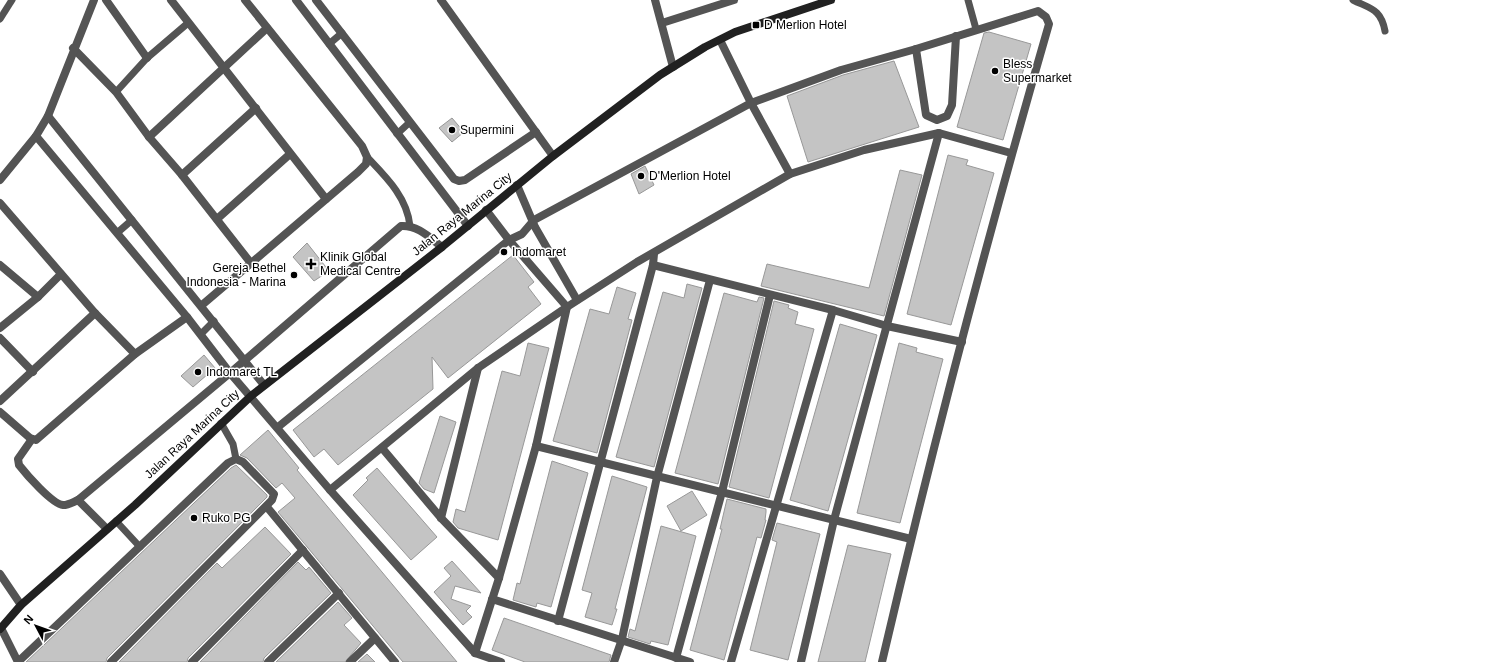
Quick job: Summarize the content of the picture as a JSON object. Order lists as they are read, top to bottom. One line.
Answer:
{"streets":{"main road":["Jalan Raya Marina City"]},"places":{"transit":["D Merlion Hotel"],"other":["Bless Supermarket","Supermini","D'Merlion Hotel","Indomaret","Gereja Bethel Indonesia - Marina","Indomaret TL","Ruko PG"],"health":["Klinik Global Medical Centre"]},"north":"top left"}
